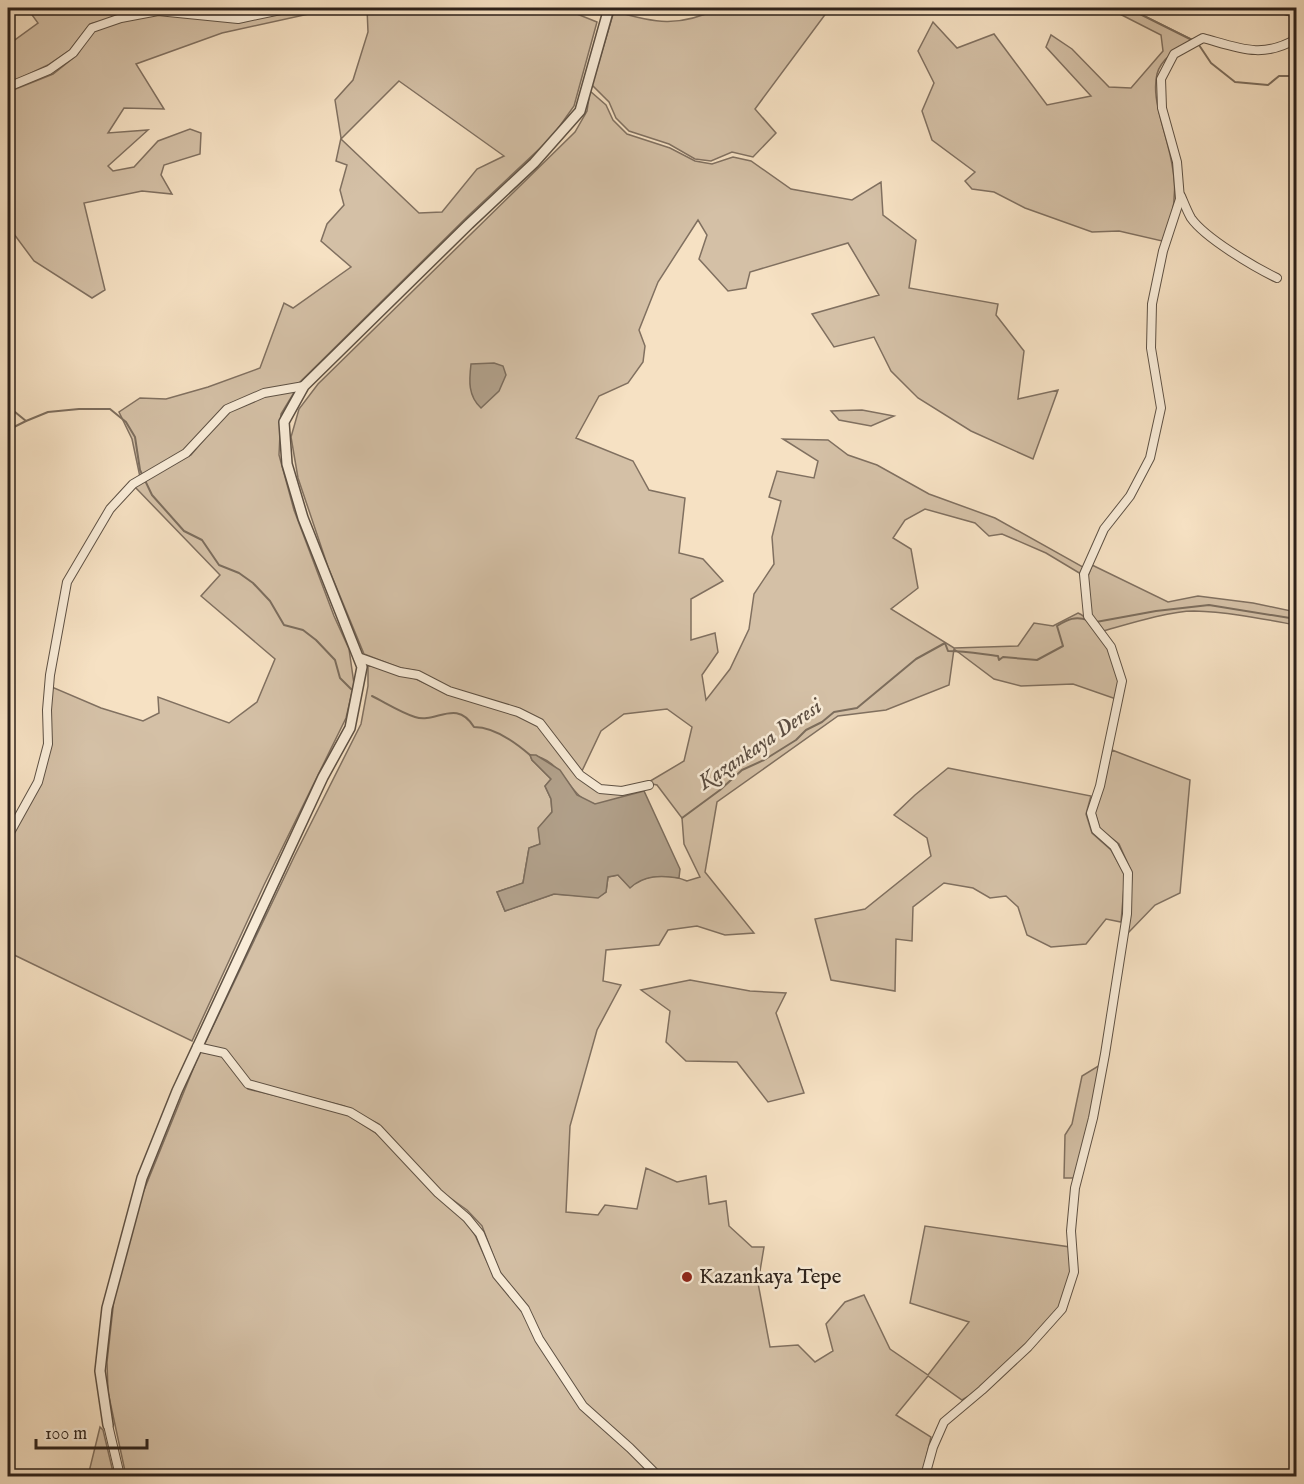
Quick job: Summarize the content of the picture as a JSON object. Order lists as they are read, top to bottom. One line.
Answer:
{"water":["Kazankaya Deresi"],"places":["Kazankaya Tepe"],"scale_bar":"100 m"}
